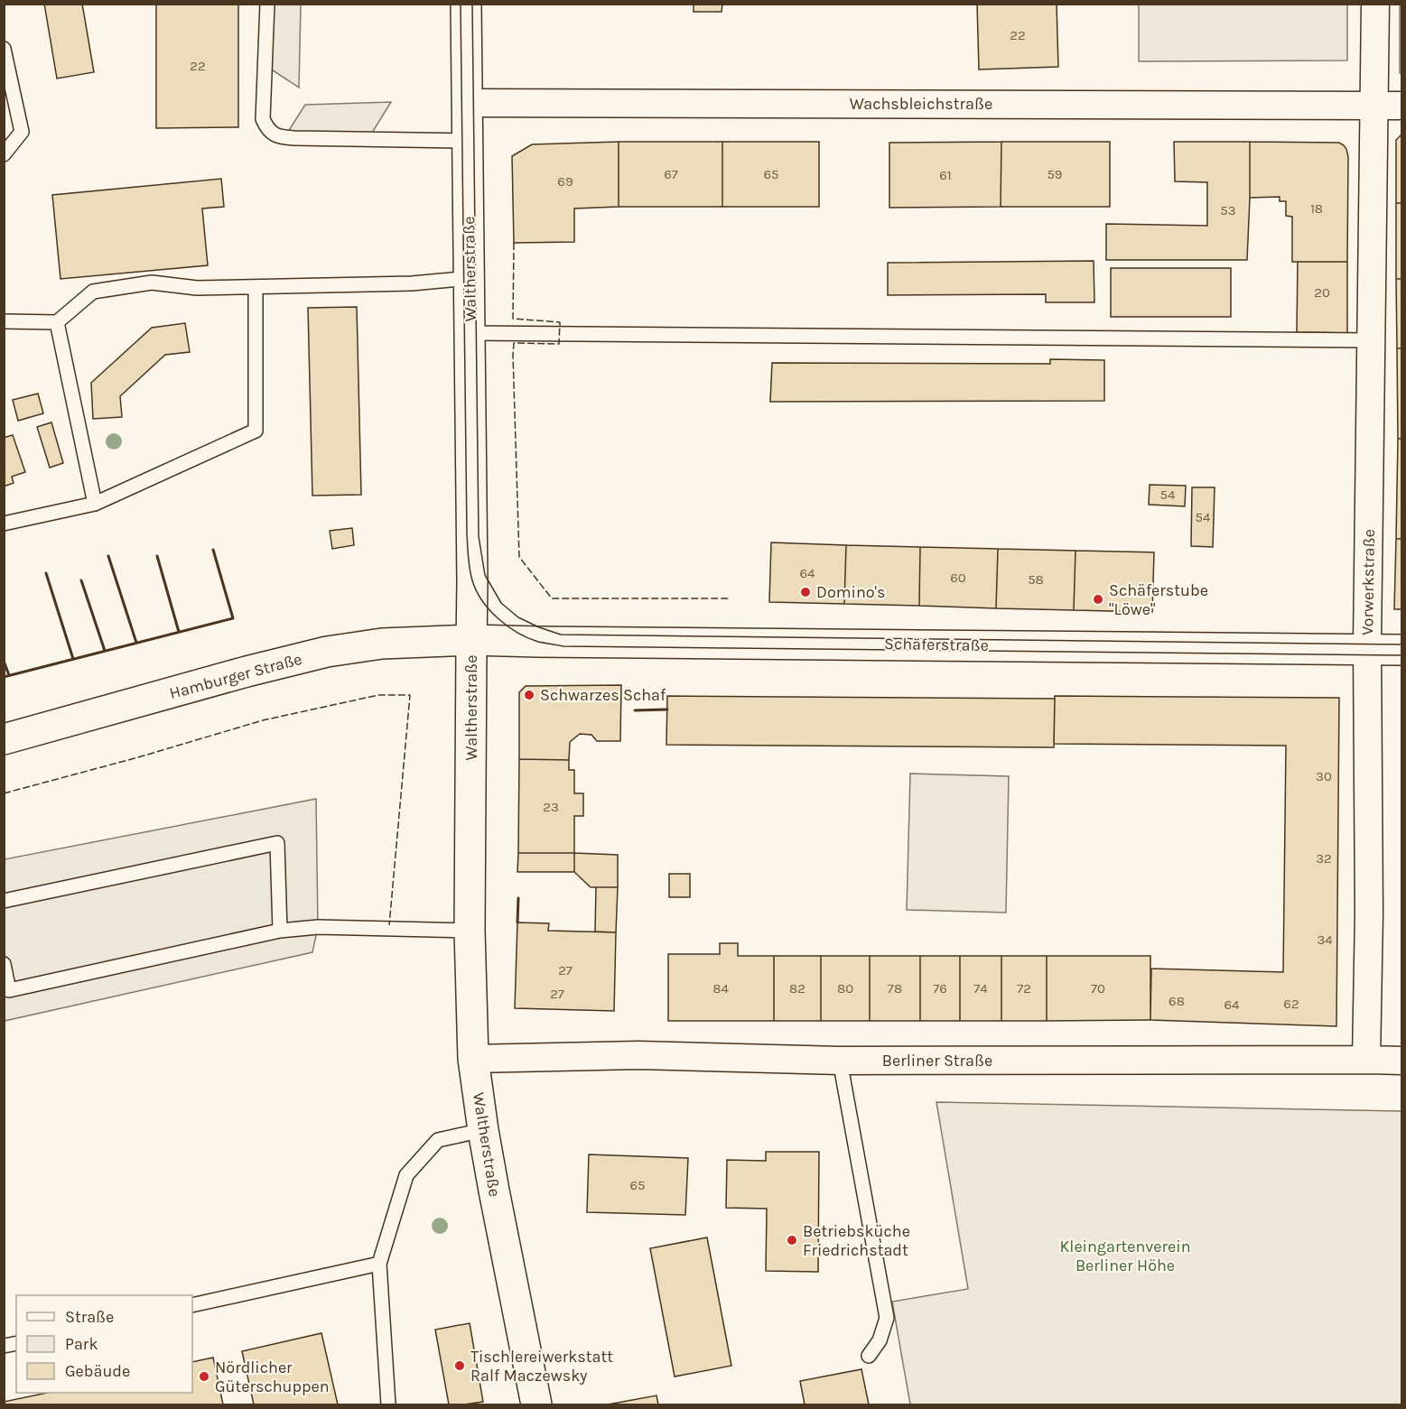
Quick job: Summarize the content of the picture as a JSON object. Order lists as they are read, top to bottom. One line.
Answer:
{"streets":{"main road":["Waltherstraße","Schäferstraße","Hamburger Straße"],"street":["Wachsbleichstraße","Vorwerkstraße","Berliner Straße"]},"crossings":[["Wachsbleichstraße","Waltherstraße"],["Wachsbleichstraße","Vorwerkstraße"],["Waltherstraße","Schäferstraße"],["Waltherstraße","Hamburger Straße"],["Waltherstraße","Berliner Straße"],["Vorwerkstraße","Schäferstraße"],["Vorwerkstraße","Berliner Straße"],["Schäferstraße","Hamburger Straße"]],"parks":["Kleingartenverein Berliner Höhe"],"places":["Domino's","Schäferstube \"Löwe\"","Schwarzes Schaf","Betriebsküche Friedrichstadt","Tischlereiwerkstatt Ralf Maczewsky","Nördlicher Güterschuppen"],"house_numbers":["22","22","67","65","59","61","69","18","53","20","54","54","64","60","58","30","23","32","34","27","84","82","80","78","76","74","72","70","27","68","62","64","65"],"legend":["Straße","Park","Gebäude"]}
